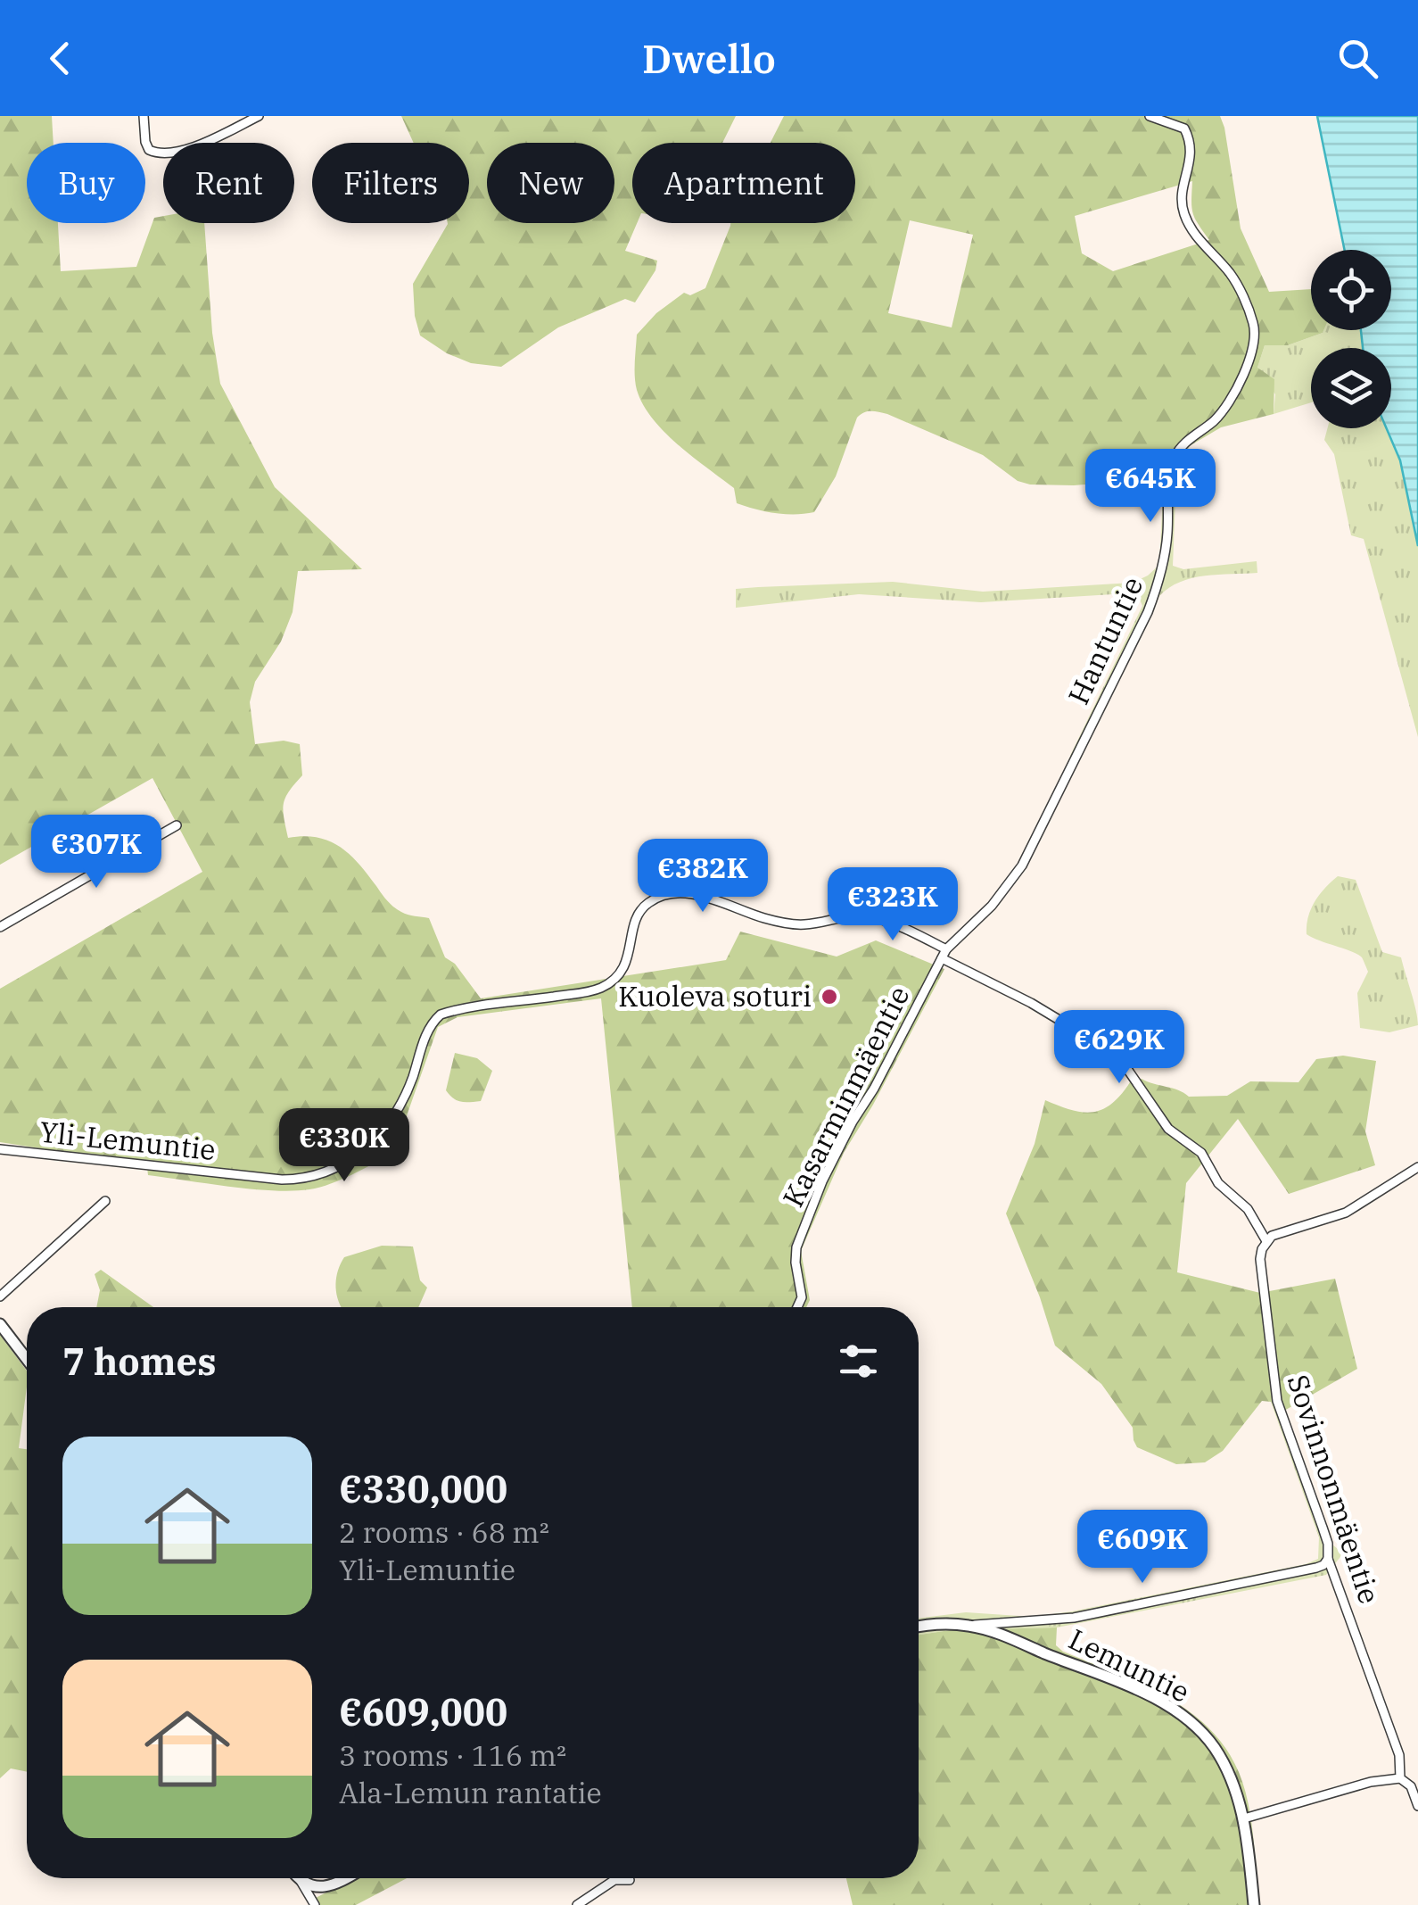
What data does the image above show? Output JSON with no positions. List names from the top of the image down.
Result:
{
  "streets": {
    "street": [
      "Hantuntie",
      "Kasarminmäentie",
      "Yli-Lemuntie",
      "Sovinnonmäentie",
      "Lemuntie"
    ]
  },
  "crossings": [
    ["Hantuntie", "Kasarminmäentie"],
    ["Hantuntie", "Yli-Lemuntie"],
    ["Kasarminmäentie", "Yli-Lemuntie"]
  ],
  "places": ["Kuoleva soturi"],
  "page": {
    "header": "Dwello",
    "chip": [
      "Buy",
      "Rent",
      "Filters",
      "New",
      "Apartment"
    ],
    "price": [
      "€645K",
      "€307K",
      "€382K",
      "€323K",
      "€629K",
      "€330K",
      "€609K"
    ],
    "heading": "7 homes",
    "list": [
      {
        "name": "€330,000",
        "note": "2 rooms · 68 m² · Yli-Lemuntie"
      },
      {
        "name": "€609,000",
        "note": "3 rooms · 116 m² · Ala-Lemun rantatie"
      }
    ]
  }
}
